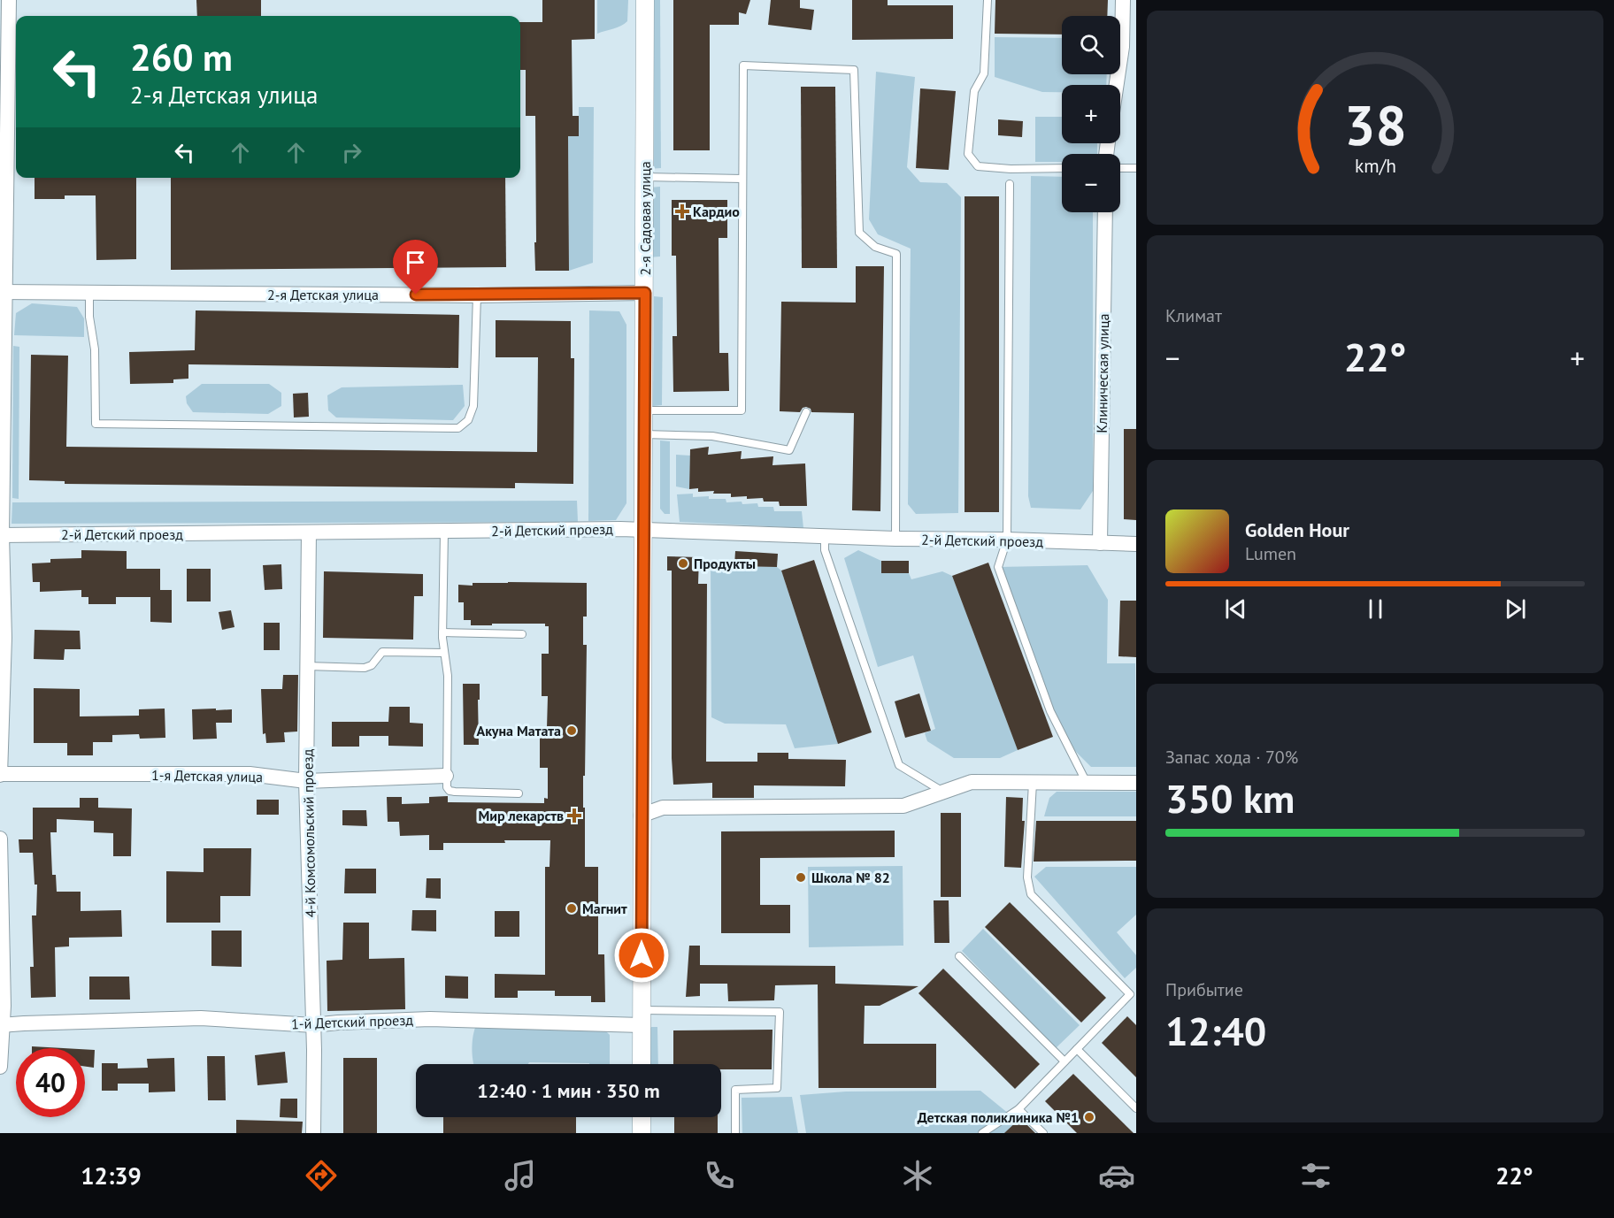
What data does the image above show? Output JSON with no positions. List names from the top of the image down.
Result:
{
  "streets": {
    "street": [
      "2-я Садовая улица",
      "2-я Детская улица",
      "Клиническая улица",
      "2-й Детский проезд",
      "1-я Детская улица",
      "4-й Комсомольский проезд",
      "1-й Детский проезд"
    ]
  },
  "crossings": [
    ["2-я Садовая улица", "2-я Детская улица"],
    ["2-я Садовая улица", "2-й Детский проезд"],
    ["2-я Садовая улица", "1-й Детский проезд"],
    ["Клиническая улица", "2-й Детский проезд"],
    ["2-й Детский проезд", "4-й Комсомольский проезд"],
    ["1-я Детская улица", "4-й Комсомольский проезд"],
    ["4-й Комсомольский проезд", "1-й Детский проезд"]
  ],
  "places": {
    "health": ["Кардио", "Мир лекарств"],
    "other": [
      "Продукты",
      "Акуна Матата",
      "Школа № 82",
      "Магнит",
      "Детская поликлиника №1"
    ]
  },
  "page": {
    "map_buttons": ["+", "−"],
    "turn": ["260 m", "2-я Детская улица"],
    "tile": [
      "Климат",
      ["Запас хода · 70%", "350 km"],
      ["Прибытие", "12:40"]
    ],
    "heat": ["−", "22°", "+"],
    "song": ["Golden Hour", "Lumen"],
    "limit": "40",
    "trip": "12:40 · 1 мин · 350 m",
    "tabs": ["12:39", "22°"],
    "gauge": ["38", "km/h"]
  }
}
